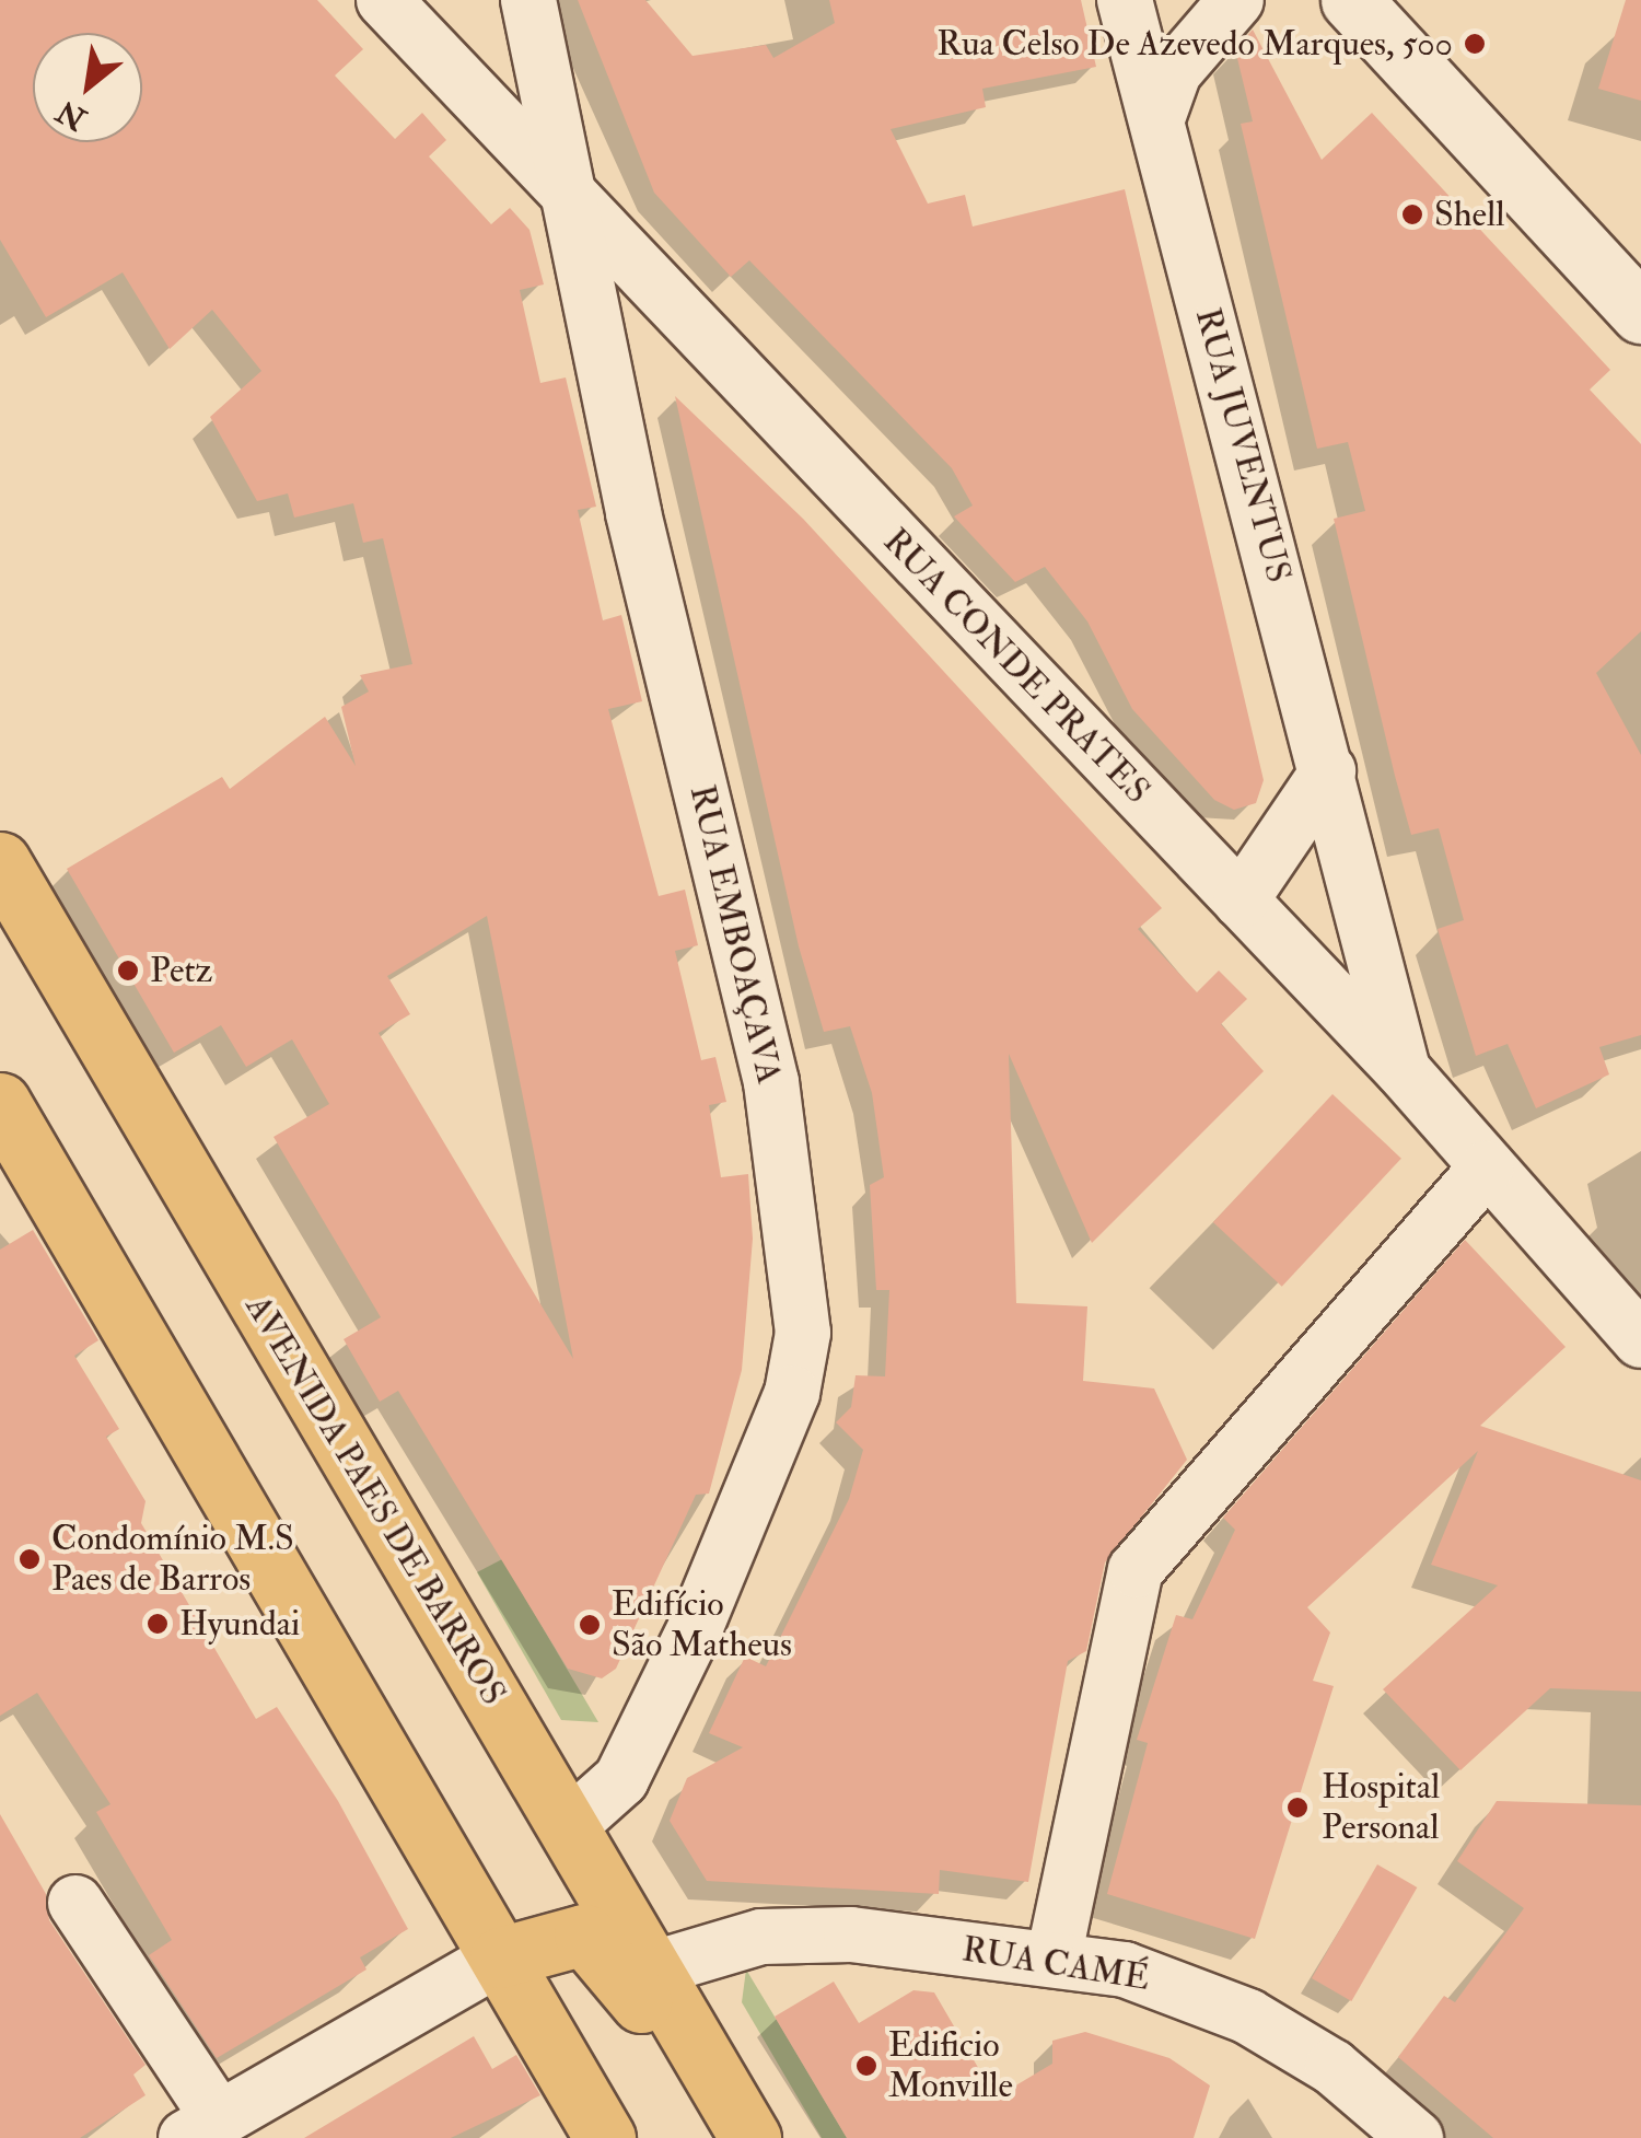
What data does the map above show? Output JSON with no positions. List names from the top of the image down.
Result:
{
  "streets": {
    "main road": ["AVENIDA PAES DE BARROS"],
    "street": [
      "RUA JUVENTUS",
      "RUA CONDE PRATES",
      "RUA EMBOAÇAVA",
      "RUA CAMÉ"
    ]
  },
  "crossings": [
    ["RUA JUVENTUS", "RUA CONDE PRATES"],
    ["RUA CONDE PRATES", "RUA EMBOAÇAVA"],
    ["RUA EMBOAÇAVA", "AVENIDA PAES DE BARROS"],
    ["AVENIDA PAES DE BARROS", "RUA CAMÉ"]
  ],
  "places": [
    "Rua Celso De Azevedo Marques, 500",
    "Shell",
    "Petz",
    "Condomínio M.S Paes de Barros",
    "Hyundai",
    "Edifício São Matheus",
    "Hospital Personal",
    "Edificio Monville"
  ],
  "north": "bottom left"
}
